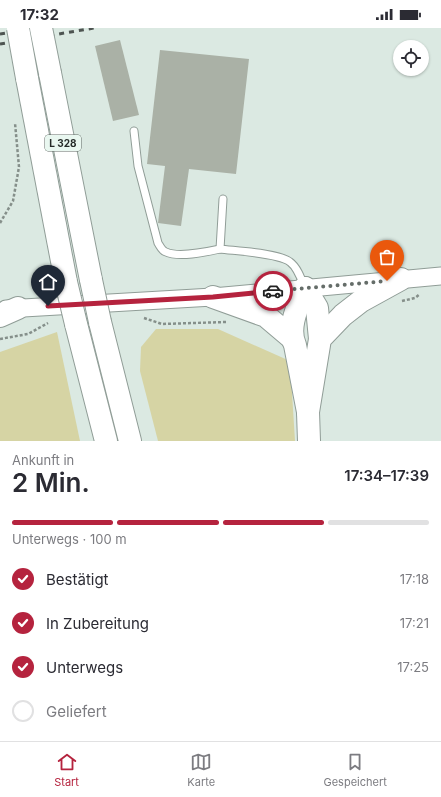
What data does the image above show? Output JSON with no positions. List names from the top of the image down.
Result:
{
  "streets": {
    "highway": ["L 328"]
  },
  "page": {
    "status": "17:32",
    "heading": ["2 Min.", "Ankunft in", "17:34–17:39"],
    "bar": "Unterwegs · 100 m",
    "list": [
      ["Bestätigt", "17:18"],
      ["In Zubereitung", "17:21"],
      ["Unterwegs", "17:25"],
      "Geliefert"
    ],
    "tabs": ["Start", "Karte", "Gespeichert"]
  }
}
